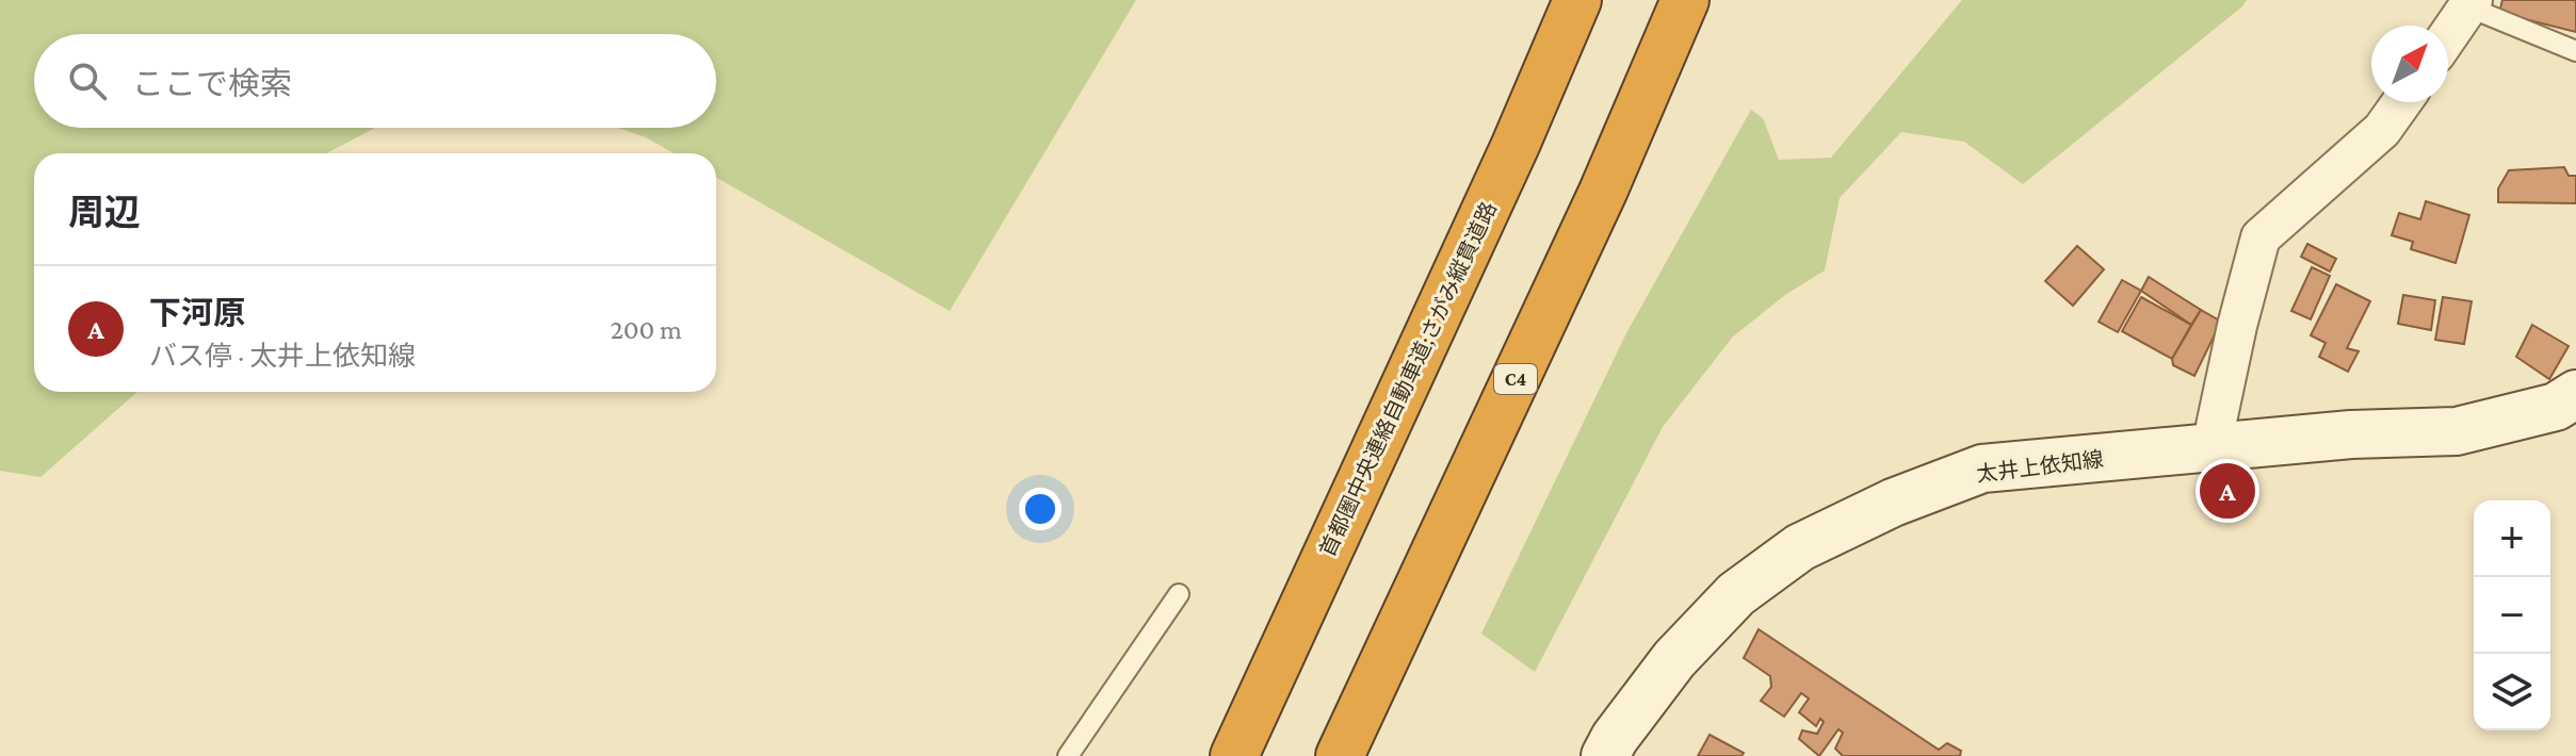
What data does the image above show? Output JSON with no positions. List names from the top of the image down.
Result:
{
  "streets": {
    "highway": ["首都圏中央連絡自動車道;さがみ縦貫道路", "C4"],
    "main road": ["太井上依知線"]
  },
  "north": "top right",
  "page": {
    "search": "ここで検索",
    "heading": "周辺",
    "list": [
      {
        "mark": "A",
        "name": "下河原",
        "note": "バス停 · 太井上依知線",
        "value": "200 m"
      }
    ],
    "pins": "A",
    "map_buttons": ["+", "−"]
  }
}
